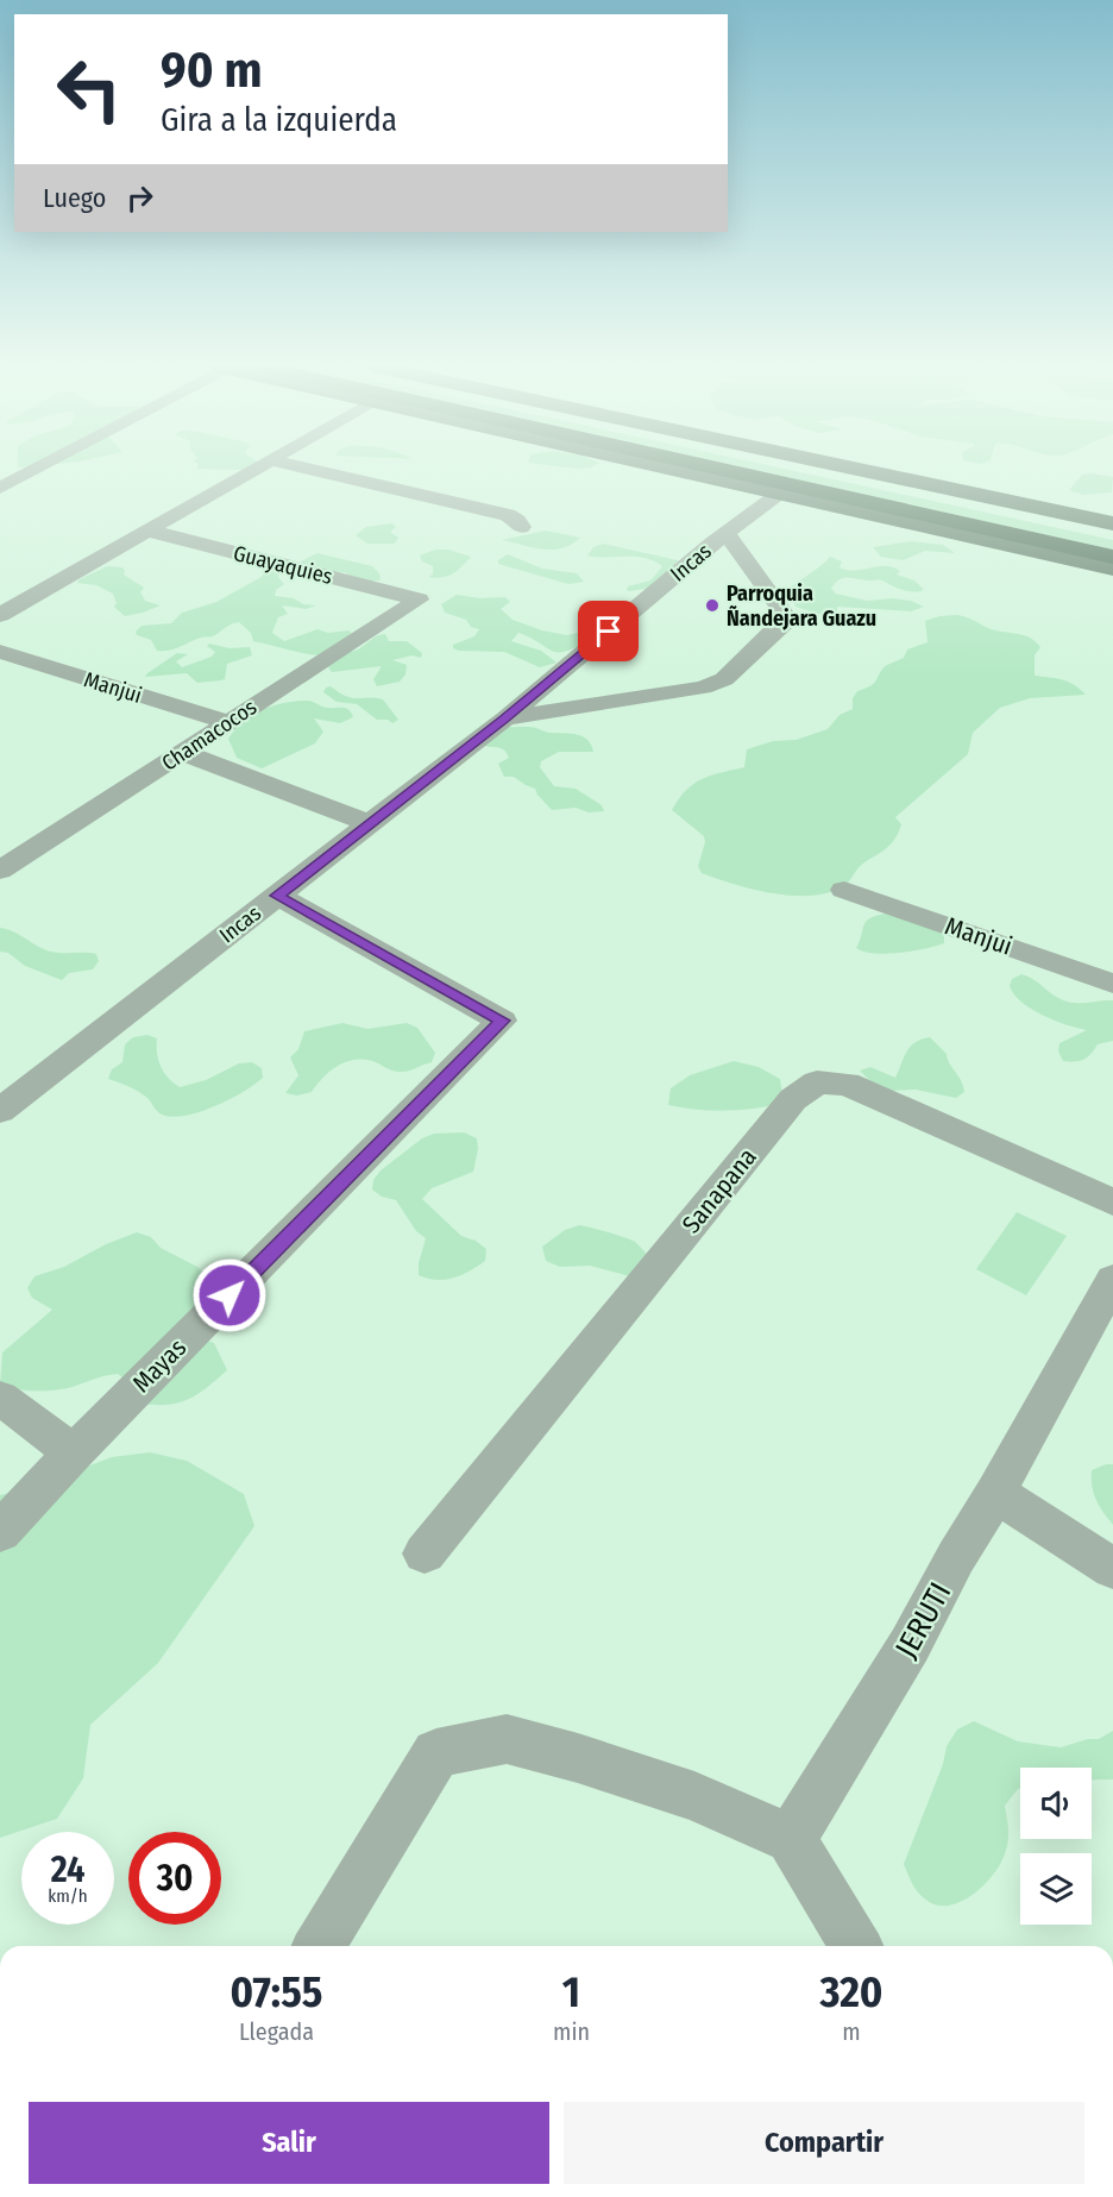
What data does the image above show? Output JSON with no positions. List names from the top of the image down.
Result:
{
  "streets": {
    "street": [
      "Incas",
      "Guayaquies",
      "Manjui",
      "Chamacocos",
      "Sanapana",
      "Mayas",
      "JERUTI"
    ]
  },
  "crossings": [
    ["Incas", "Mayas"],
    ["Guayaquies", "Chamacocos"],
    ["Manjui", "Chamacocos"]
  ],
  "places": ["Parroquia Ñandejara Guazu"],
  "page": {
    "turn": ["90 m", "Gira a la izquierda"],
    "then": "Luego",
    "speed": "24 km/h",
    "limit": "30",
    "eta": [
      "07:55",
      "Llegada",
      "1",
      "min",
      "320",
      "m"
    ],
    "buttons": ["Salir", "Compartir"]
  }
}
